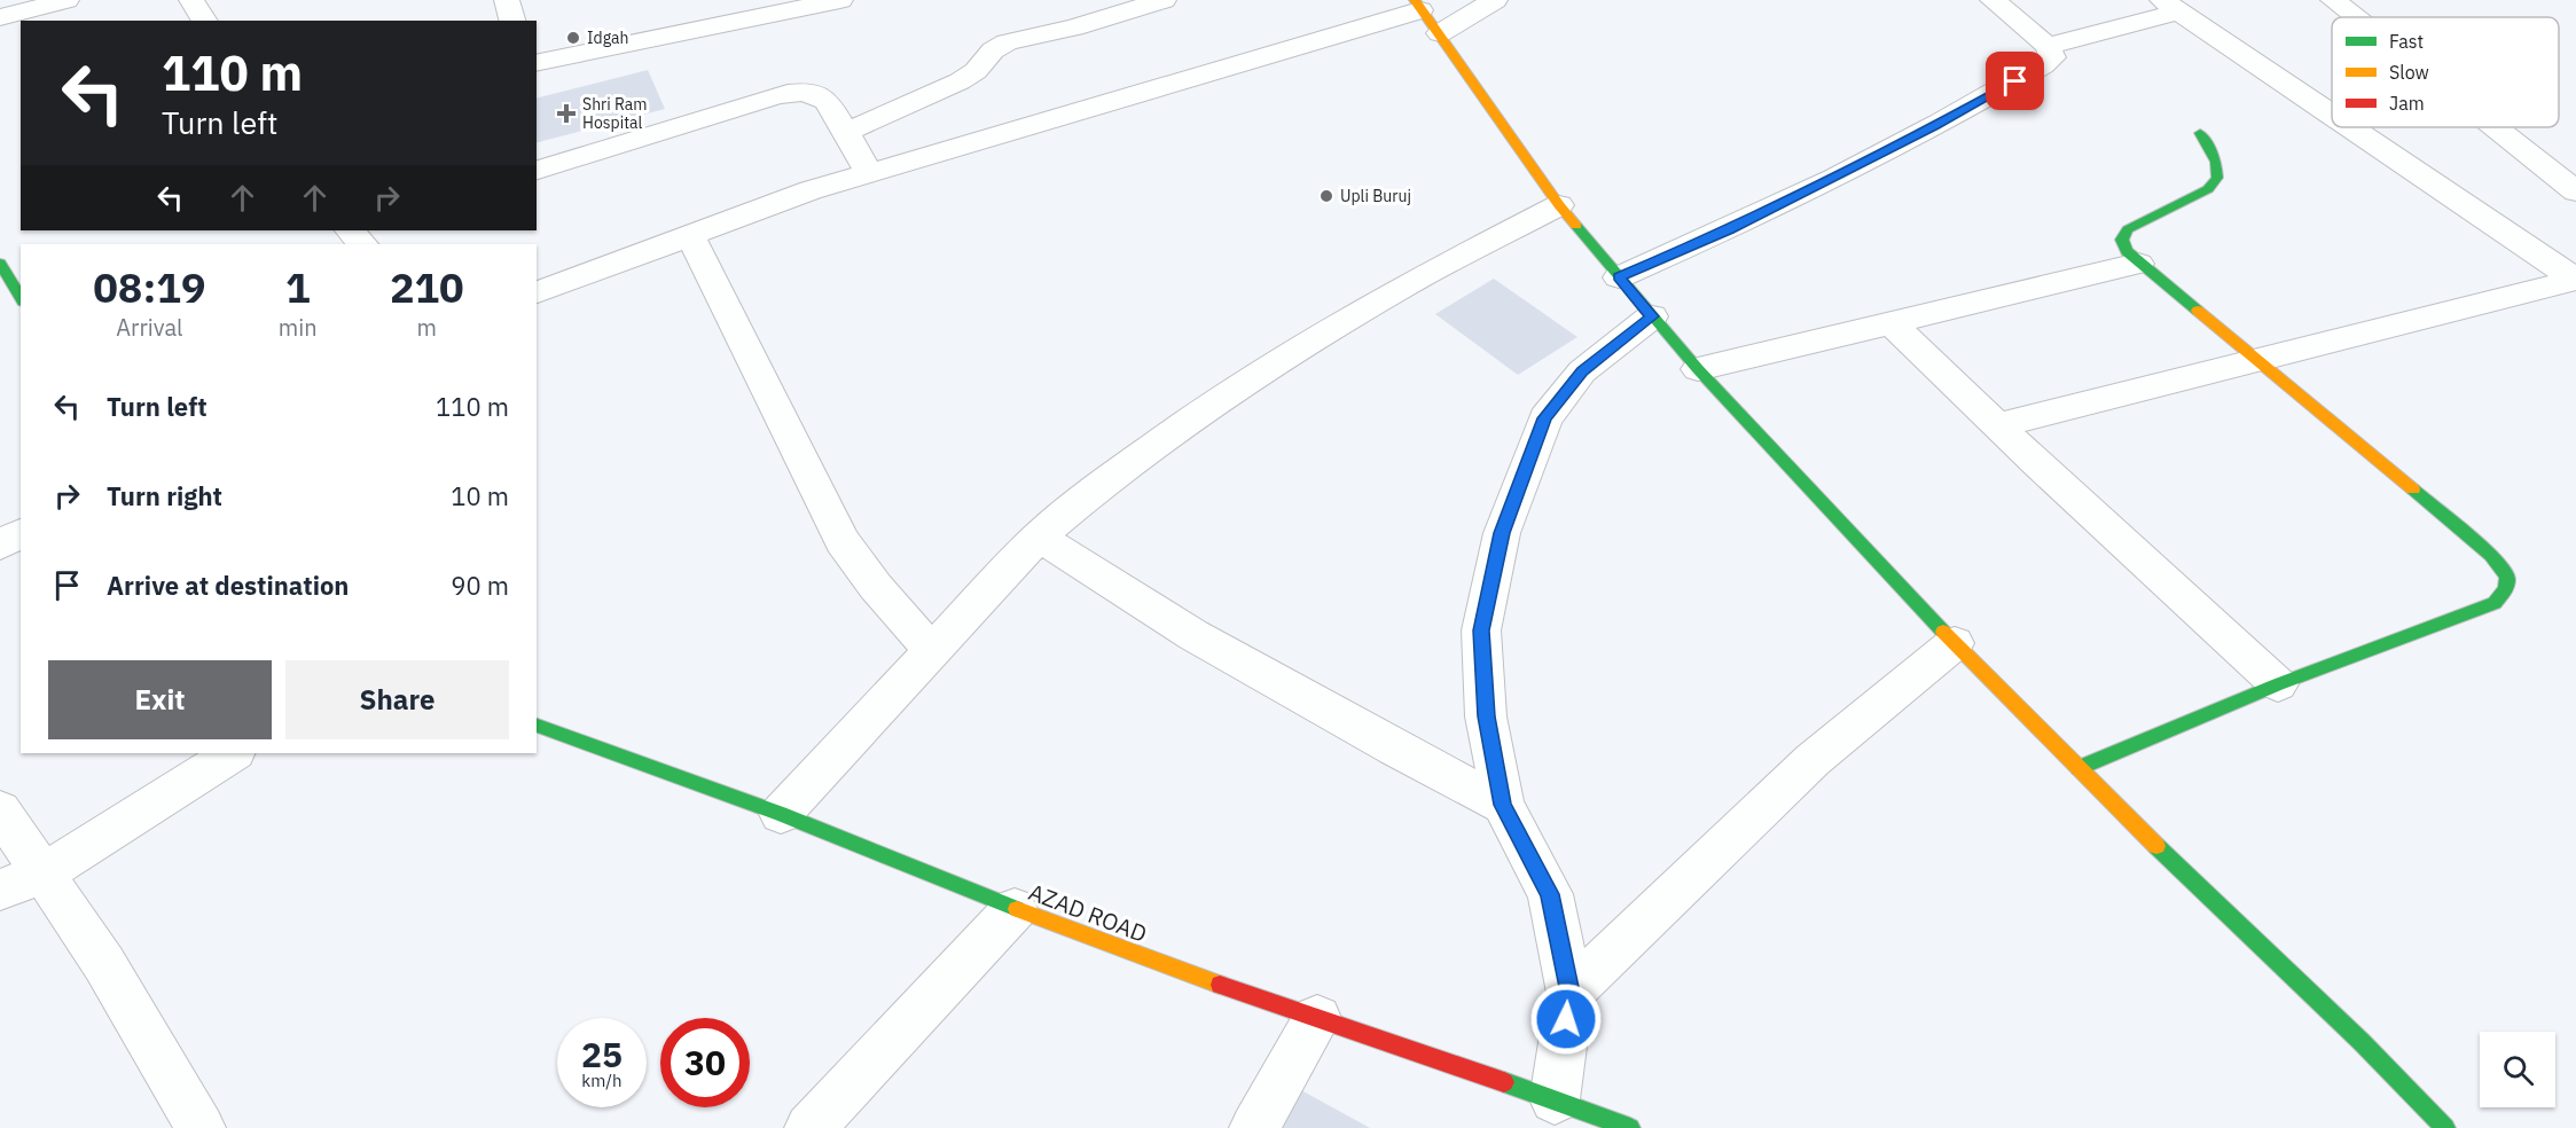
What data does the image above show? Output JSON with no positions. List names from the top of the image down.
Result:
{
  "streets": {
    "street": ["AZAD ROAD"]
  },
  "places": {
    "other": ["Idgah", "Upli Buruj"],
    "health": ["Shri Ram Hospital"]
  },
  "legend": ["Fast", "Slow", "Jam"],
  "page": {
    "turn": ["110 m", "Turn left"],
    "eta": [
      "08:19",
      "Arrival",
      "1",
      "min",
      "210",
      "m"
    ],
    "list": [
      {
        "name": "Turn left",
        "value": "110 m"
      },
      {
        "name": "Turn right",
        "value": "10 m"
      },
      {
        "name": "Arrive at destination",
        "value": "90 m"
      }
    ],
    "buttons": ["Exit", "Share"],
    "speed": "25 km/h",
    "limit": "30"
  }
}
